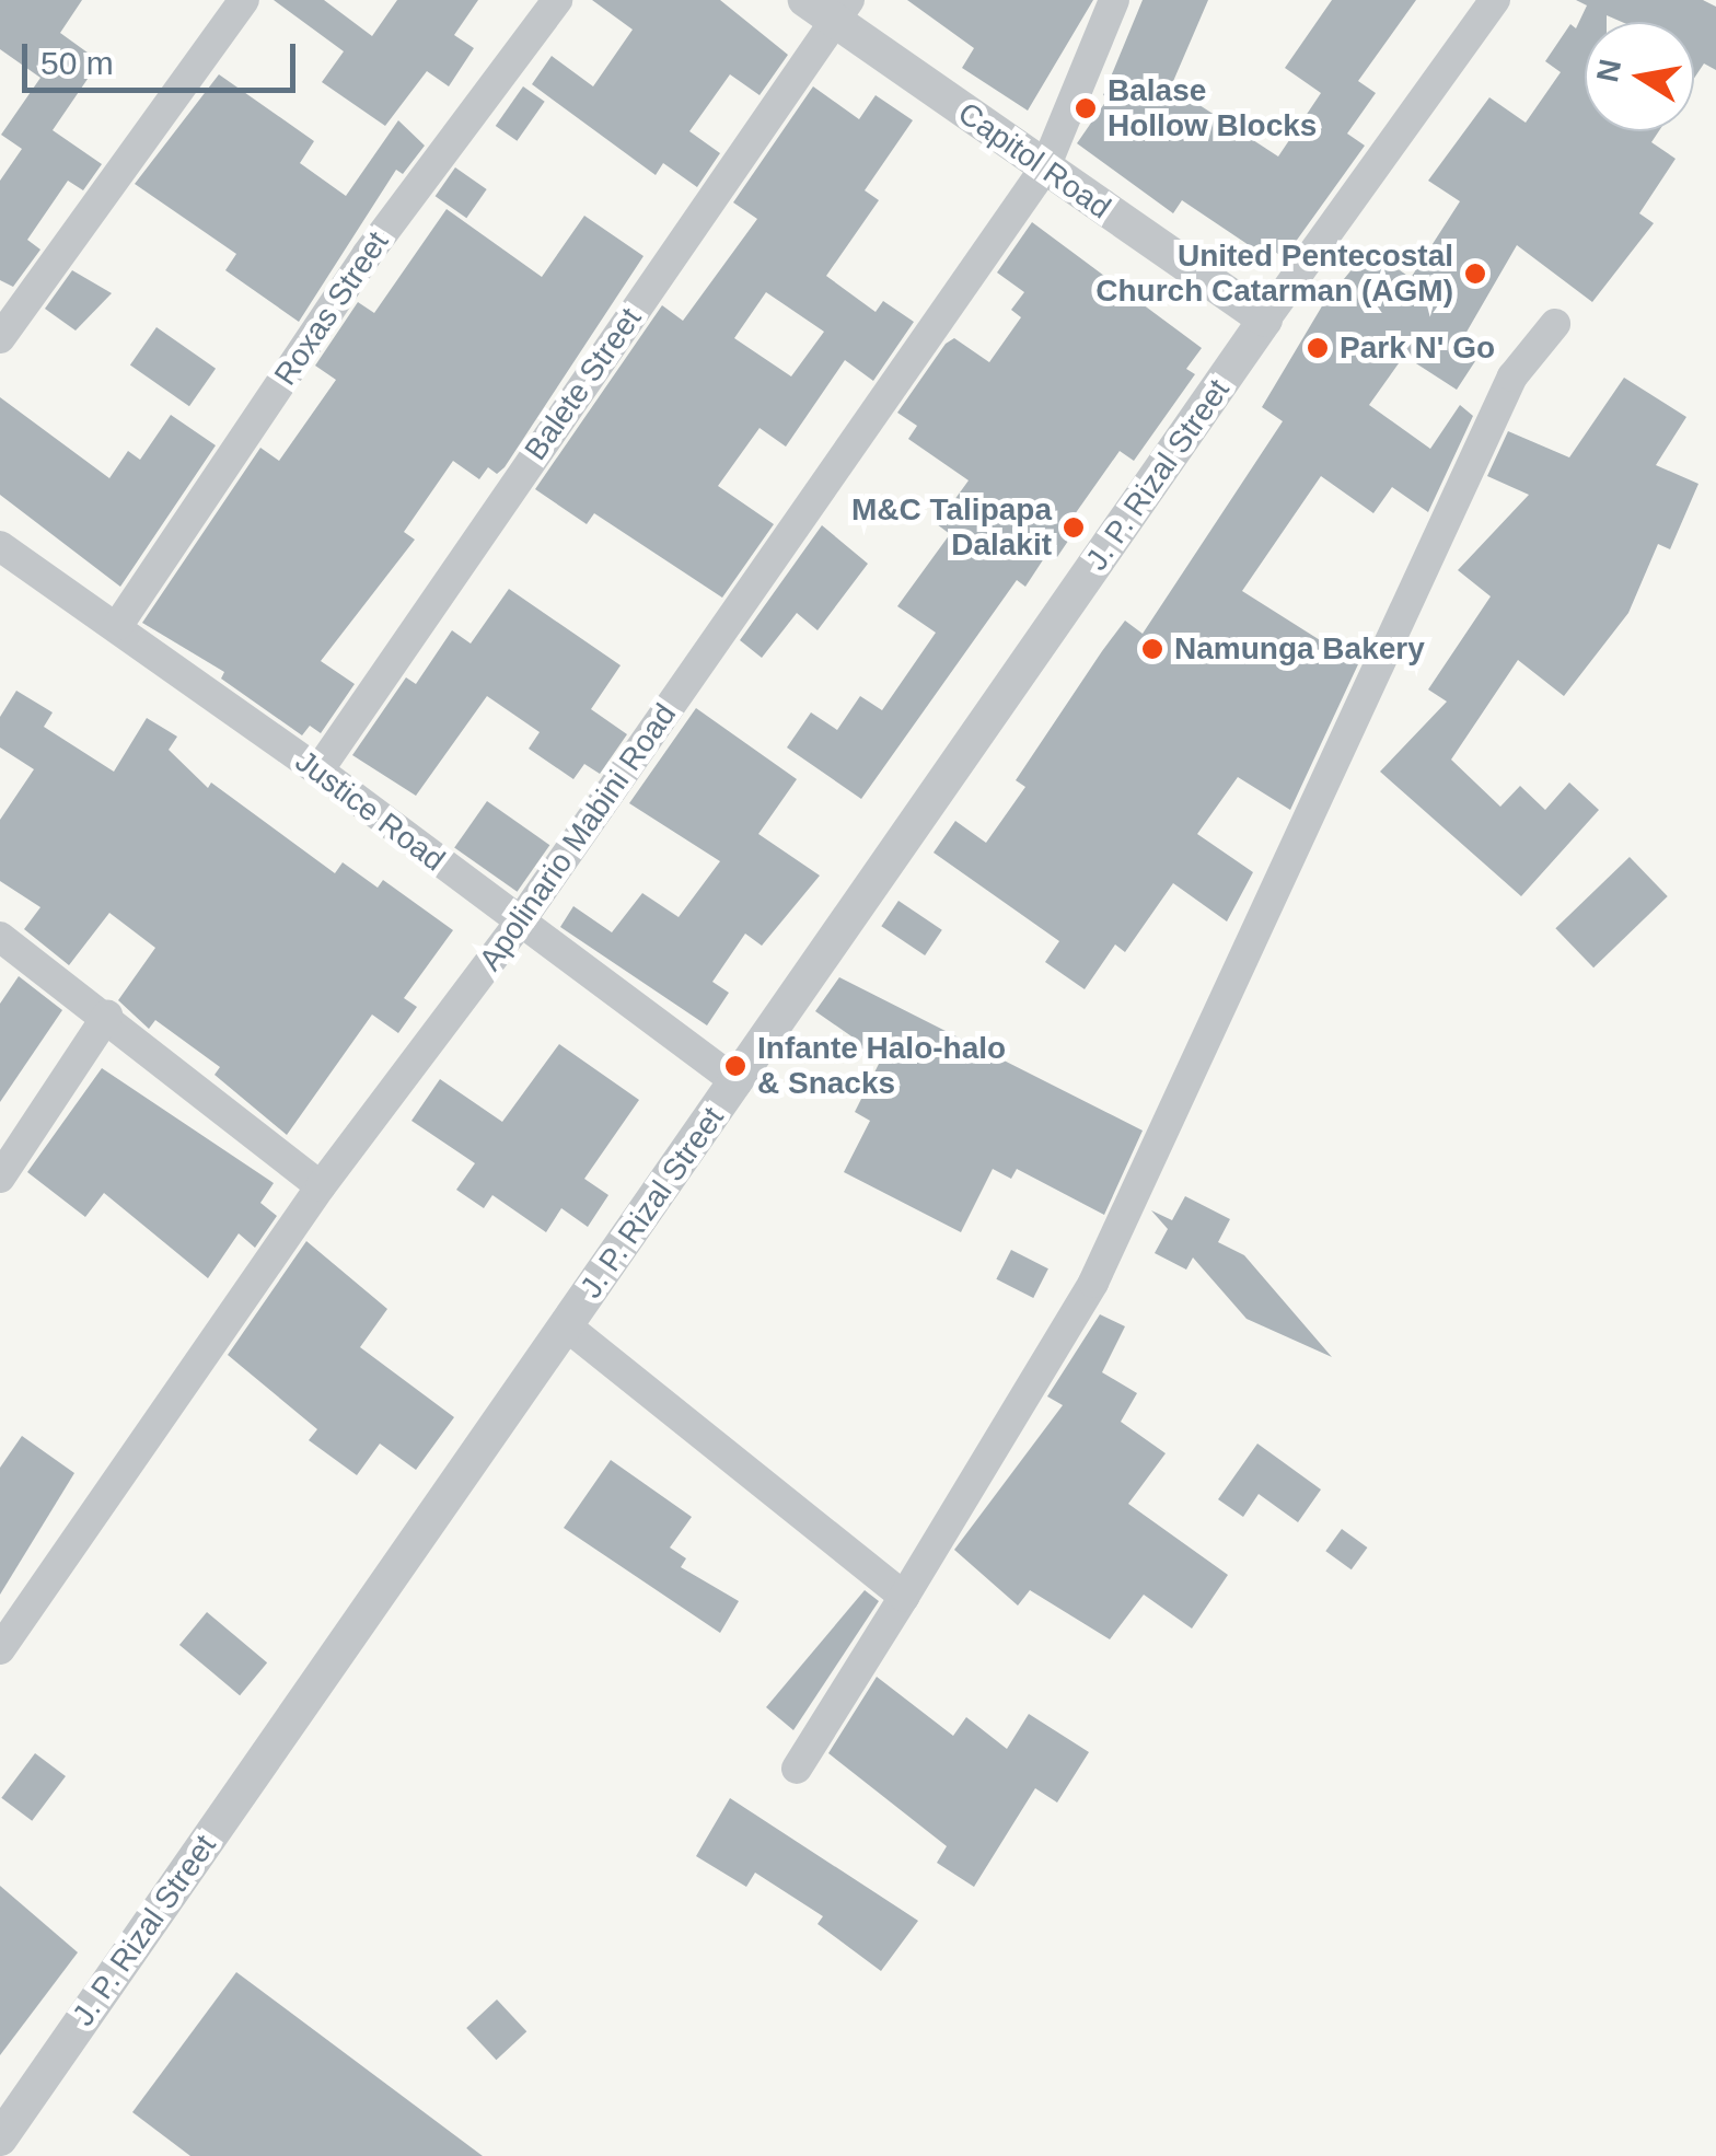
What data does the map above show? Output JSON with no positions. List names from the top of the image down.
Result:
{
  "streets": {
    "street": [
      "Capitol Road",
      "Roxas Street",
      "Balete Street",
      "J. P. Rizal Street",
      "Justice Road",
      "Apolinario Mabini Road"
    ]
  },
  "crossings": [
    ["Capitol Road", "Balete Street"],
    ["Capitol Road", "J. P. Rizal Street"],
    ["Capitol Road", "Apolinario Mabini Road"],
    ["Roxas Street", "Justice Road"],
    ["Balete Street", "Justice Road"],
    ["J. P. Rizal Street", "Justice Road"],
    ["Justice Road", "Apolinario Mabini Road"]
  ],
  "places": [
    "Balase Hollow Blocks",
    "United Pentecostal Church Catarman (AGM)",
    "Park N' Go",
    "M&C Talipapa Dalakit",
    "Namunga Bakery",
    "Infante Halo-halo & Snacks"
  ],
  "scale_bar": "50 m",
  "north": "left"
}
